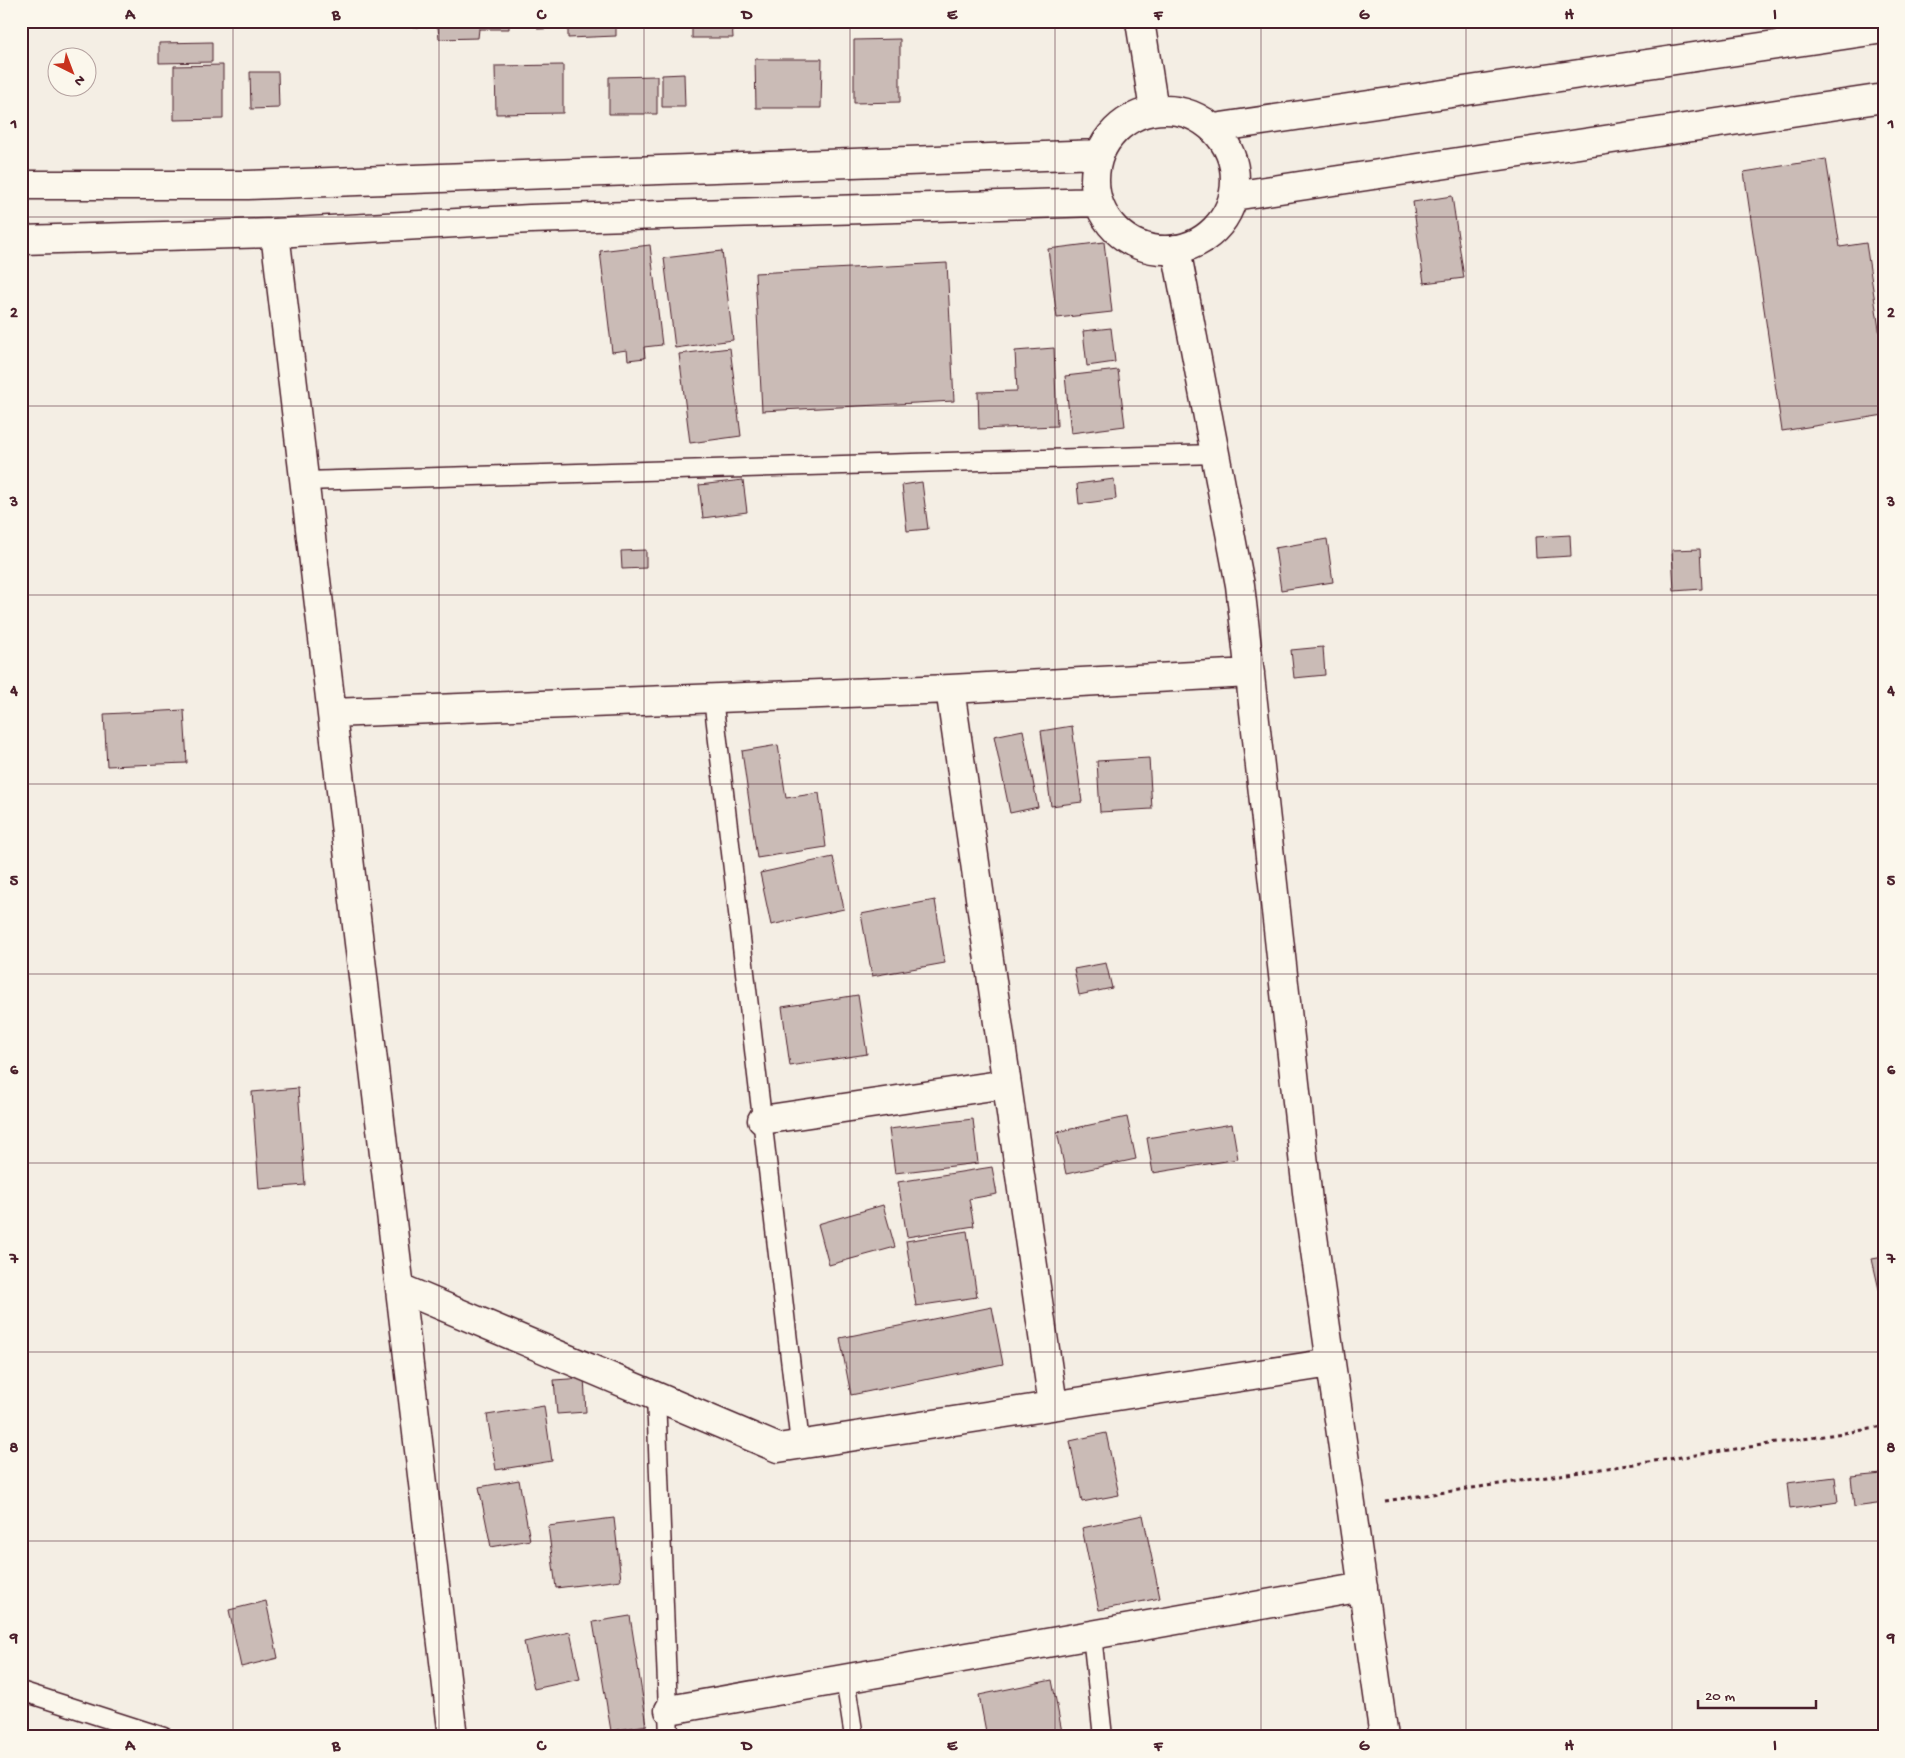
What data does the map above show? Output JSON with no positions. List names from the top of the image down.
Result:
{
  "scale_bar": "20 m",
  "north": "bottom right",
  "grid": {
    "columns": [
      "A",
      "B",
      "C",
      "D",
      "E",
      "F",
      "G",
      "H",
      "I"
    ],
    "rows": [
      "1",
      "2",
      "3",
      "4",
      "5",
      "6",
      "7",
      "8",
      "9"
    ]
  }
}
